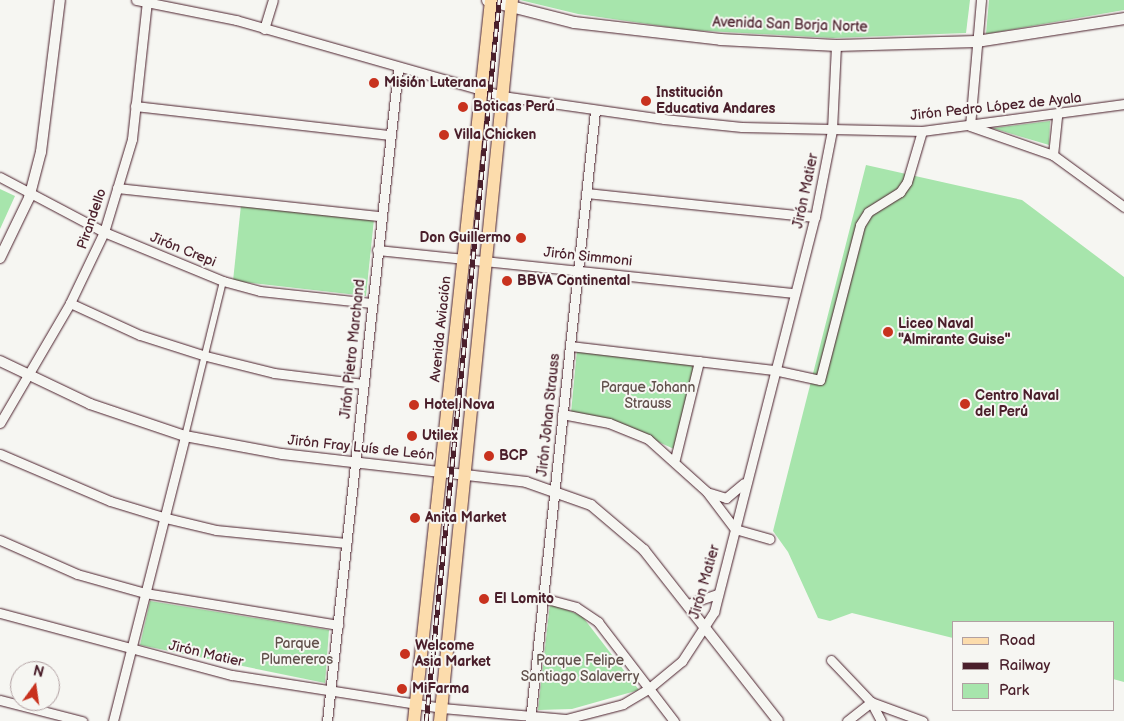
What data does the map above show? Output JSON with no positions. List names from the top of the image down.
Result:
{
  "streets": {
    "main road": ["Avenida San Borja Norte", "Avenida Aviación"],
    "street": [
      "Jirón Pedro López de Ayala",
      "Jirón Matier",
      "Pirandello",
      "Jirón Crepi",
      "Jirón Simmoni",
      "Jirón Pietro Marchand",
      "Jirón Johan Strauss",
      "Jirón Fray Luís de León"
    ]
  },
  "crossings": [
    ["Avenida San Borja Norte", "Jirón Matier"],
    ["Avenida San Borja Norte", "Avenida Aviación"],
    ["Jirón Pedro López de Ayala", "Jirón Matier"],
    ["Jirón Pedro López de Ayala", "Pirandello"],
    ["Jirón Pedro López de Ayala", "Avenida Aviación"],
    ["Jirón Pedro López de Ayala", "Jirón Pietro Marchand"],
    ["Jirón Pedro López de Ayala", "Jirón Johan Strauss"],
    ["Jirón Matier", "Jirón Simmoni"],
    ["Jirón Matier", "Avenida Aviación"],
    ["Jirón Matier", "Jirón Pietro Marchand"],
    ["Jirón Matier", "Jirón Johan Strauss"],
    ["Jirón Matier", "Jirón Fray Luís de León"],
    ["Pirandello", "Jirón Crepi"],
    ["Pirandello", "Jirón Fray Luís de León"],
    ["Jirón Crepi", "Jirón Pietro Marchand"],
    ["Jirón Simmoni", "Avenida Aviación"],
    ["Jirón Simmoni", "Jirón Pietro Marchand"],
    ["Jirón Simmoni", "Jirón Johan Strauss"],
    ["Avenida Aviación", "Jirón Fray Luís de León"],
    ["Jirón Pietro Marchand", "Jirón Fray Luís de León"],
    ["Jirón Johan Strauss", "Jirón Fray Luís de León"]
  ],
  "parks": ["Parque Johann Strauss", "Parque Plumereros", "Parque Felipe Santiago Salaverry"],
  "places": [
    "Misión Luterana",
    "Institución Educativa Andares",
    "Boticas Perú",
    "Villa Chicken",
    "Don Guillermo",
    "BBVA Continental",
    "Liceo Naval \"Almirante Guise\"",
    "Centro Naval del Perú",
    "Hotel Nova",
    "Utilex",
    "BCP",
    "Anita Market",
    "El Lomito",
    "Welcome Asia Market",
    "MiFarma"
  ],
  "legend": ["Road", "Railway", "Park"],
  "north": "top"
}
